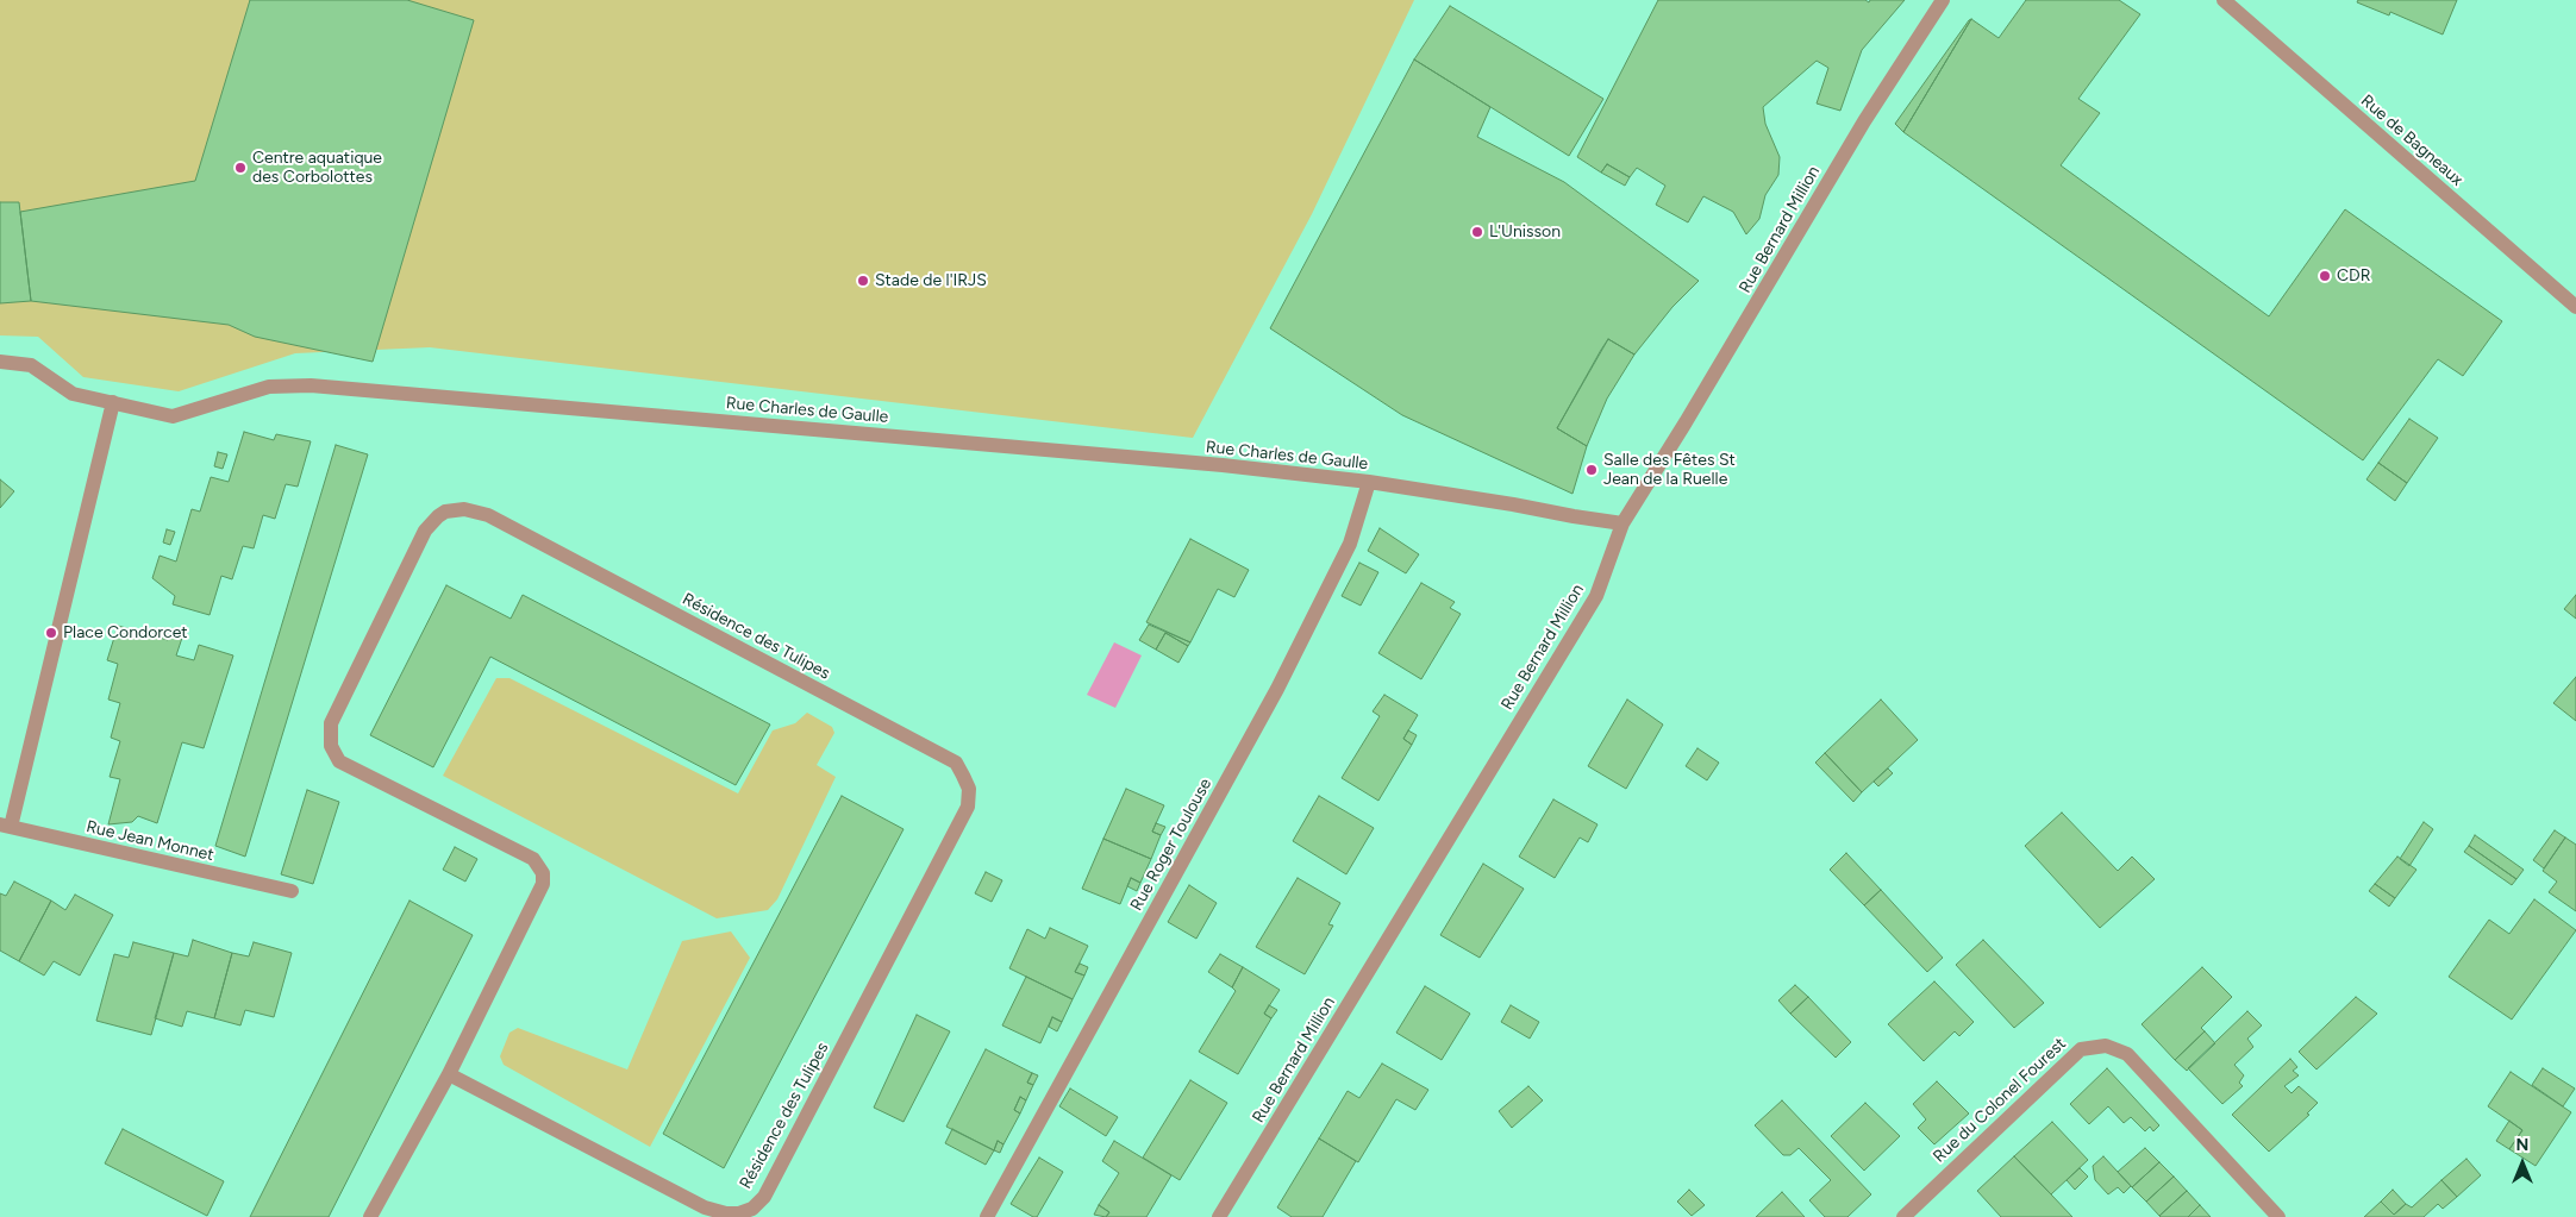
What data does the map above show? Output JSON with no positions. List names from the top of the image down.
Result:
{
  "streets": {
    "street": [
      "Rue de Bagneaux",
      "Rue Bernard Million",
      "Rue Charles de Gaulle",
      "Résidence des Tulipes",
      "Rue Jean Monnet",
      "Rue Roger Toulouse",
      "Rue du Colonel Fourest"
    ]
  },
  "crossings": [
    ["Rue Bernard Million", "Rue Charles de Gaulle"],
    ["Rue Charles de Gaulle", "Rue Roger Toulouse"]
  ],
  "places": [
    "Centre aquatique des Corbolottes",
    "L'Unisson",
    "CDR",
    "Stade de l'IRJS",
    "Salle des Fêtes St Jean de la Ruelle",
    "Place Condorcet"
  ],
  "north": "top"
}
